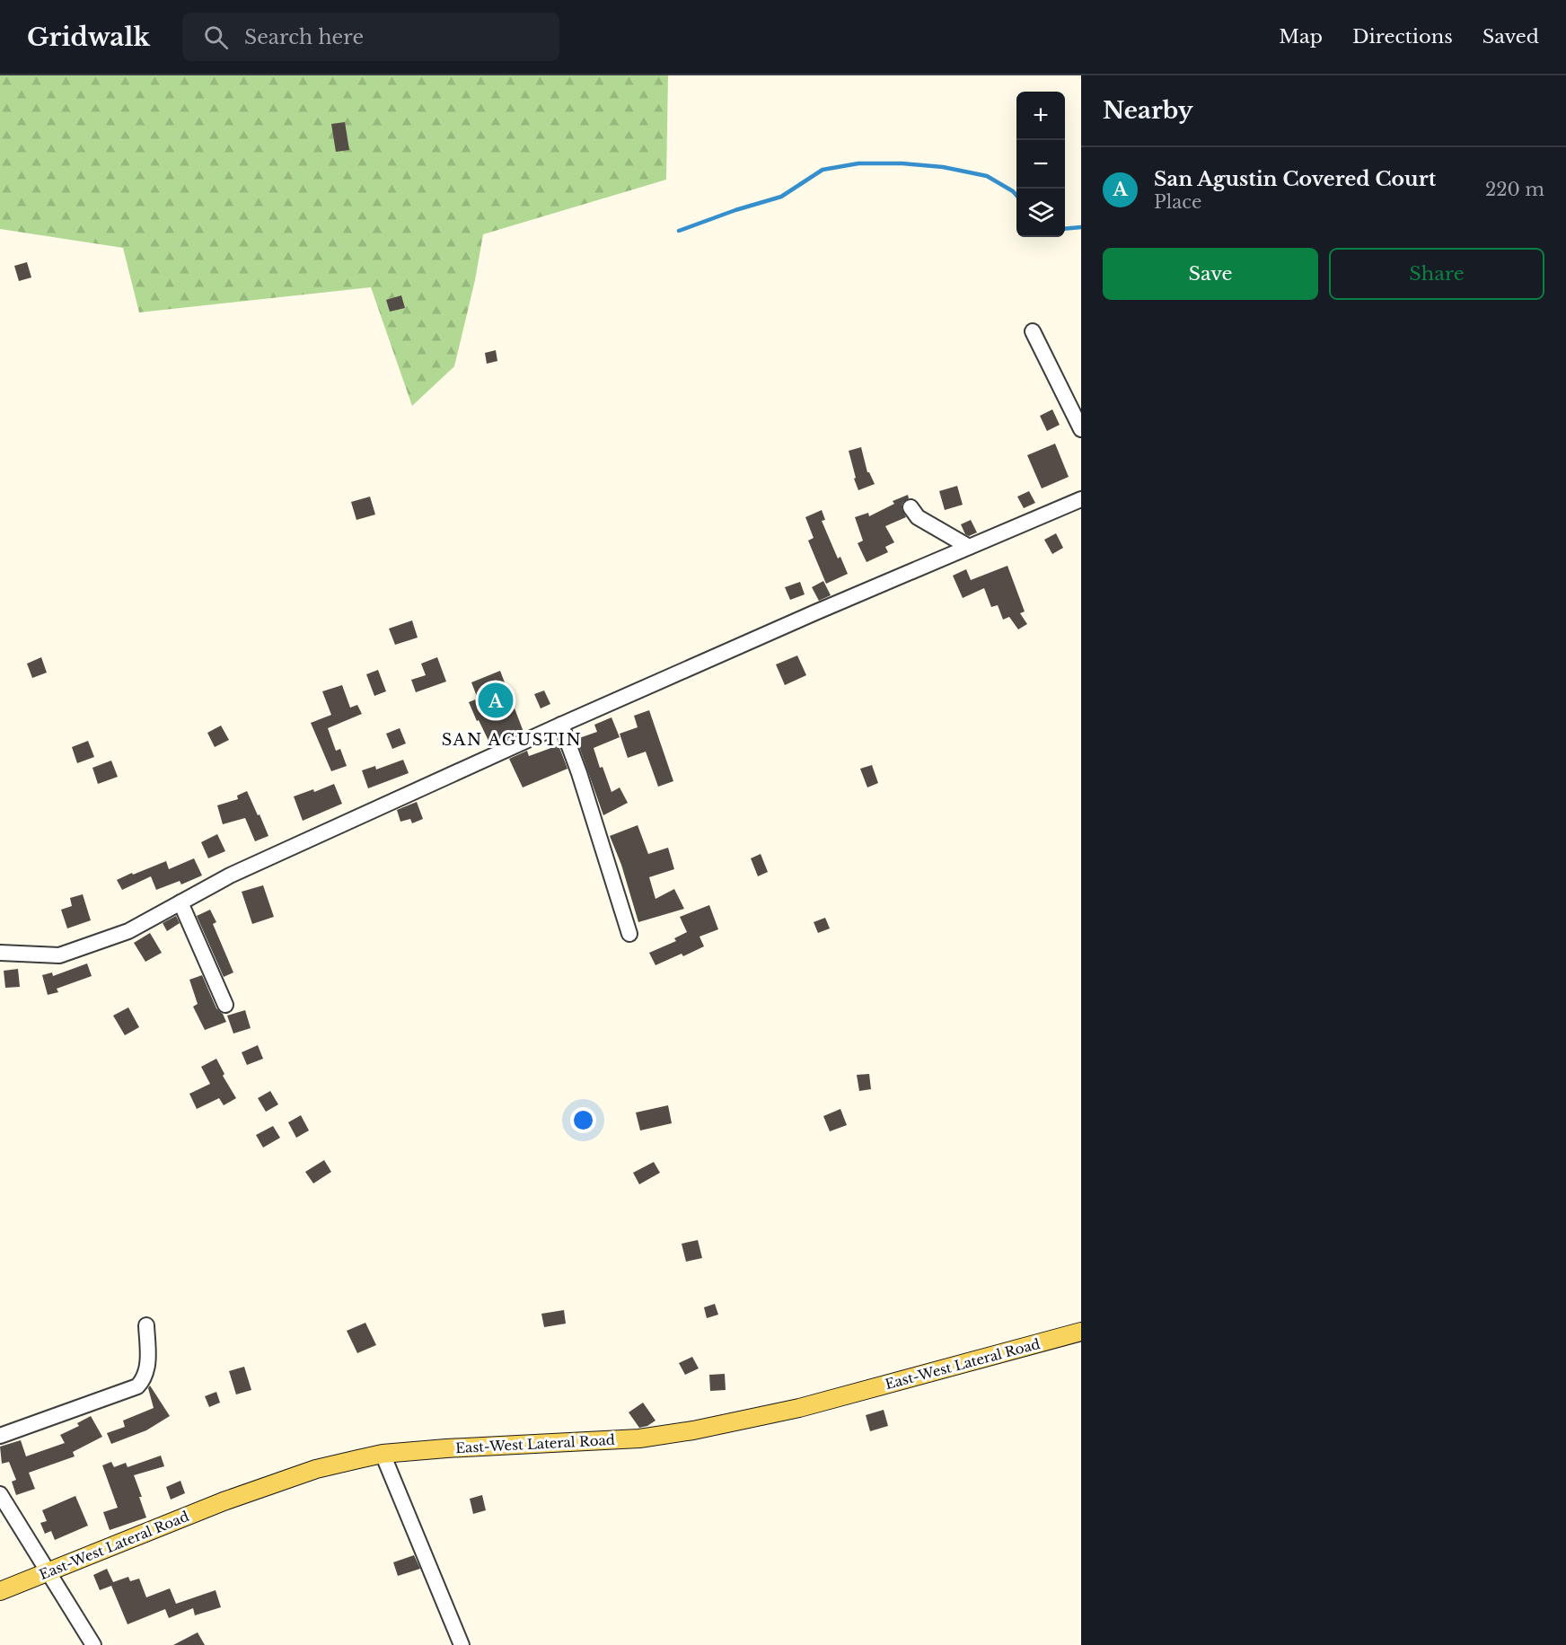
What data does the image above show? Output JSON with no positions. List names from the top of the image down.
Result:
{
  "streets": {
    "main road": ["East-West Lateral Road"]
  },
  "districts": ["SAN AGUSTIN"],
  "page": {
    "header": "Gridwalk",
    "search": "Search here",
    "nav": ["Map", "Directions", "Saved"],
    "heading": "Nearby",
    "map_buttons": ["+", "−"],
    "list": [
      {
        "mark": "A",
        "name": "San Agustin Covered Court",
        "note": "Place",
        "value": "220 m"
      }
    ],
    "buttons": ["Save", "Share"],
    "pins": "A"
  }
}
